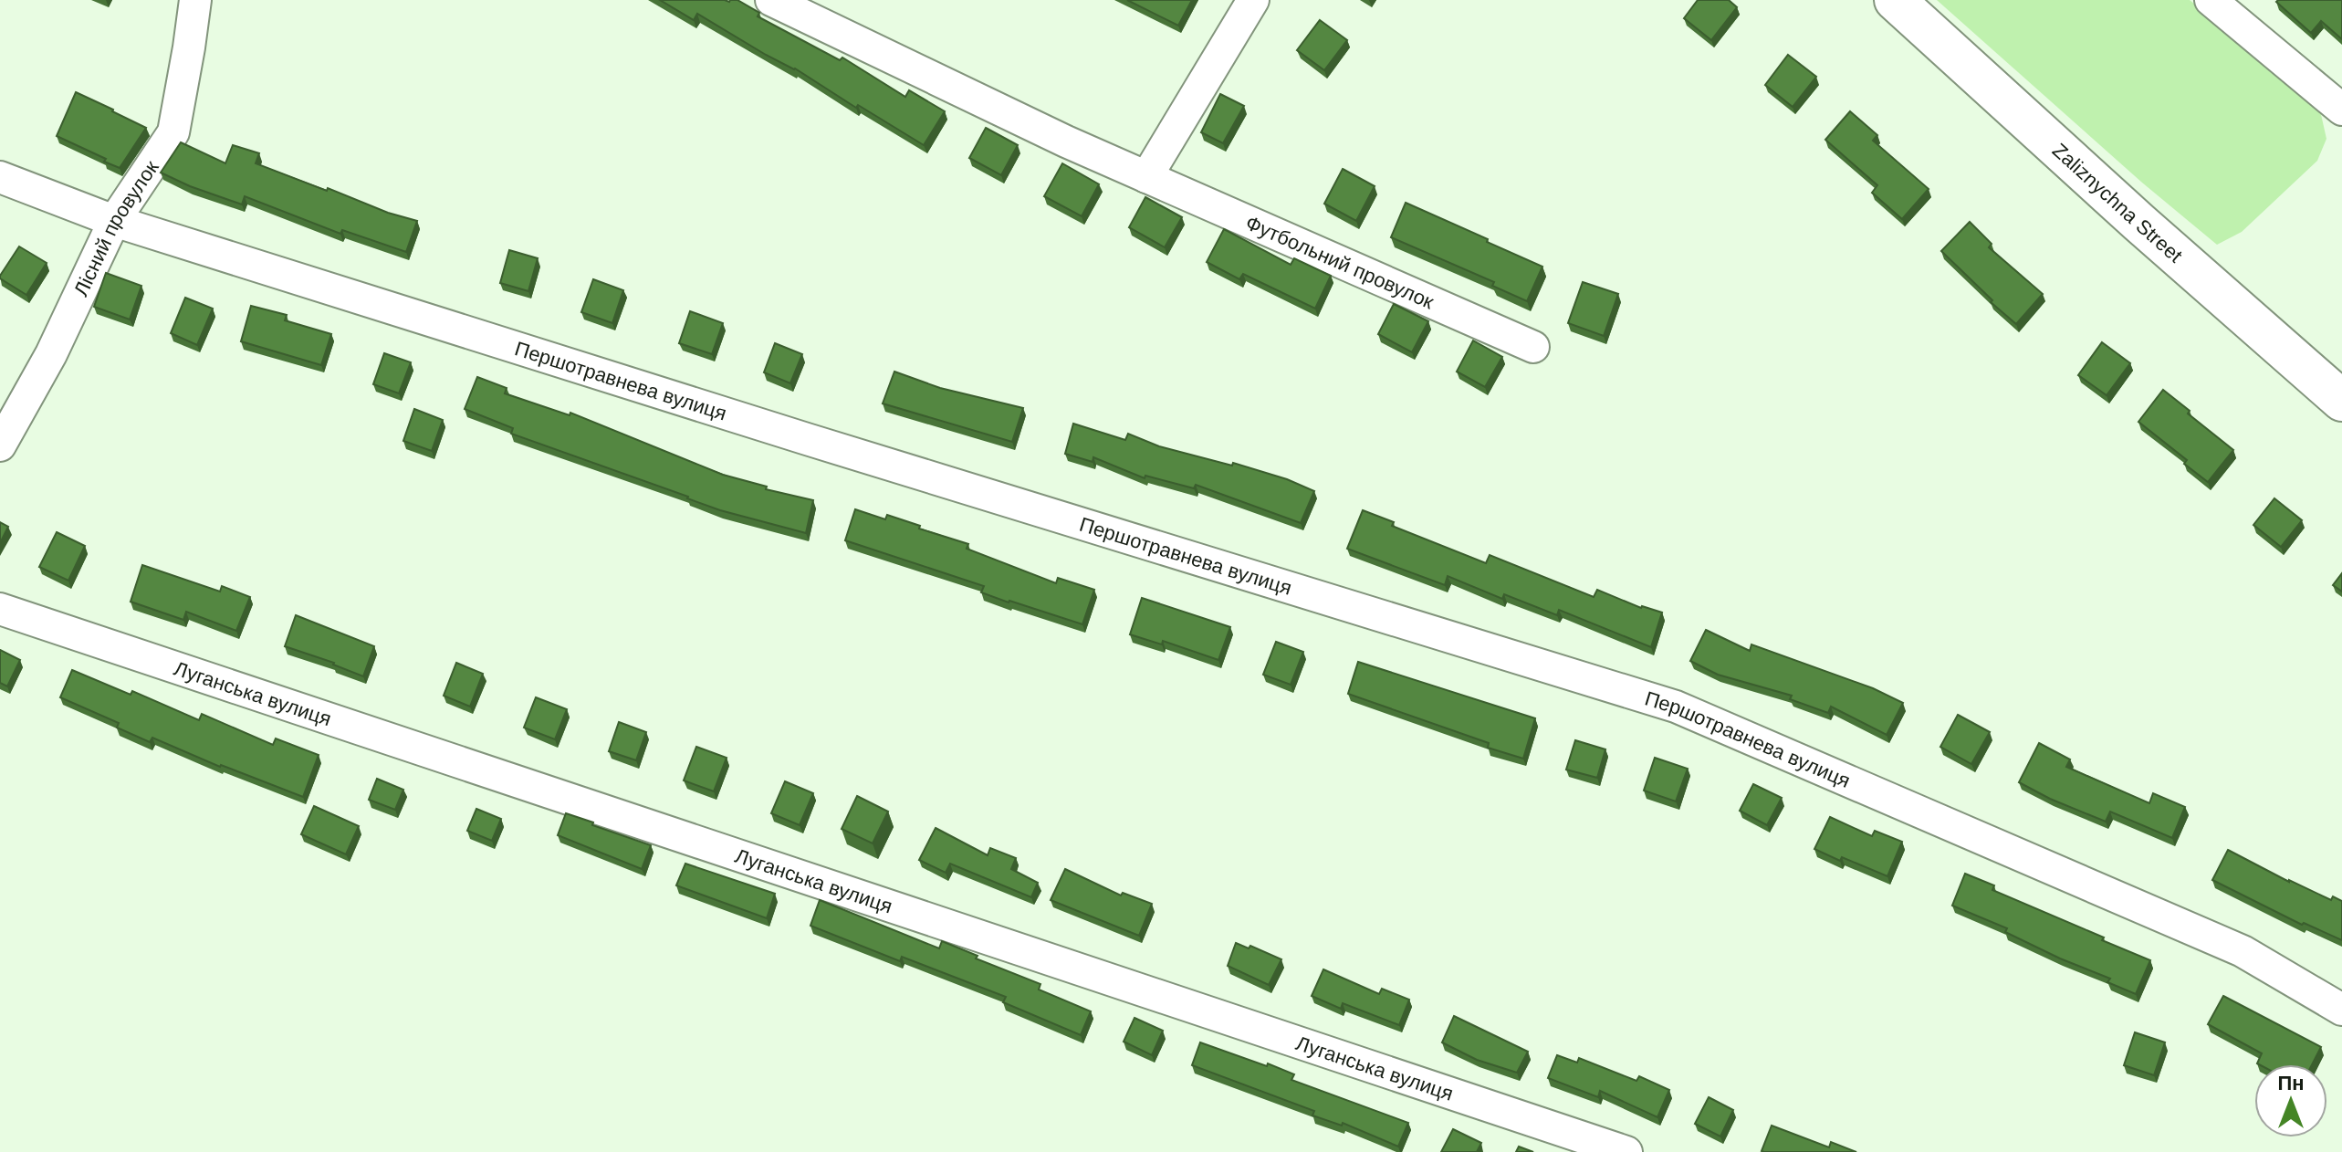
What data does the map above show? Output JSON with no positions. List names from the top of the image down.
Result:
{
  "streets": {
    "main road": ["Zaliznychna Street"],
    "street": [
      "Лісний провулок",
      "Футбольний провулок",
      "Першотравнева вулиця",
      "Луганська вулиця"
    ]
  },
  "crossings": [
    ["Лісний провулок", "Першотравнева вулиця"]
  ],
  "north": "top"
}
